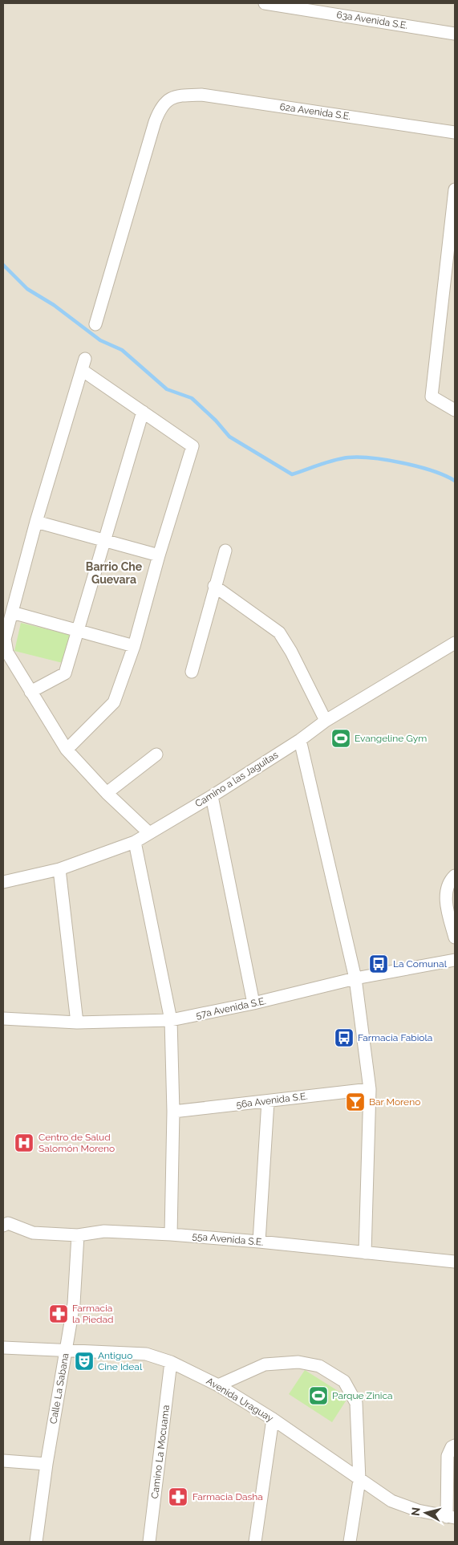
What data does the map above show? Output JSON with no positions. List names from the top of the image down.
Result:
{
  "streets": {
    "street": [
      "63a Avenida S.E.",
      "62a Avenida S.E.",
      "Camino a las Jaguitas",
      "57a Avenida S.E.",
      "56a Avenida S.E.",
      "55a Avenida S.E.",
      "Calle La Sabana",
      "Avenida Uraguay",
      "Camino La Mocuama"
    ]
  },
  "crossings": [
    ["55a Avenida S.E.", "Calle La Sabana"],
    ["Calle La Sabana", "Avenida Uraguay"],
    ["Avenida Uraguay", "Camino La Mocuama"]
  ],
  "districts": ["Barrio Che Guevara"],
  "places": {
    "sports": ["Evangeline Gym", "Parque Zinica"],
    "bus stop": ["La Comunal", "Farmacia Fabiola"],
    "bar": ["Bar Moreno"],
    "hospital": ["Centro de Salud Salomón Moreno"],
    "pharmacy": ["Farmacia la Piedad", "Farmacia Dasha"],
    "theatre": ["Antiguo Cine Ideal"]
  },
  "north": "left"
}
